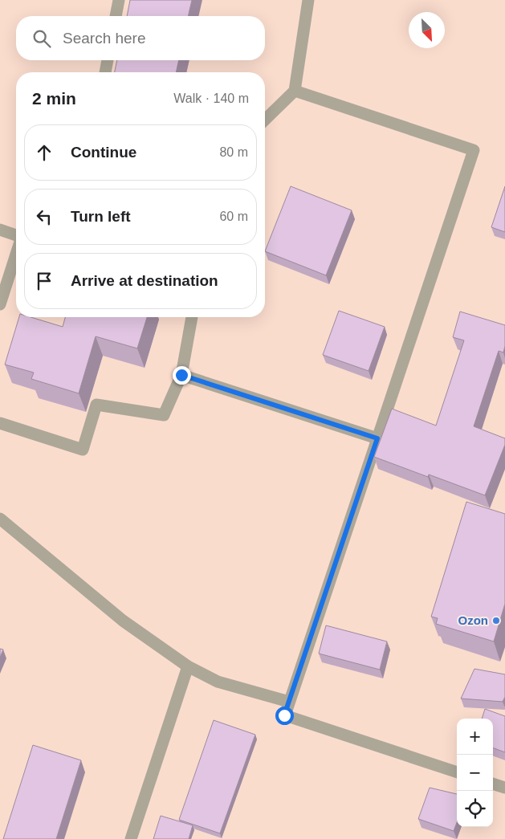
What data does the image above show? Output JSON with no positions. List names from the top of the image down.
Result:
{
  "places": ["Ozon"],
  "north": "bottom right",
  "page": {
    "search": "Search here",
    "heading": ["2 min", "Walk · 140 m"],
    "list": [
      ["Continue", "80 m"],
      ["Turn left", "60 m"],
      "Arrive at destination"
    ],
    "map_buttons": ["+", "−"]
  }
}
